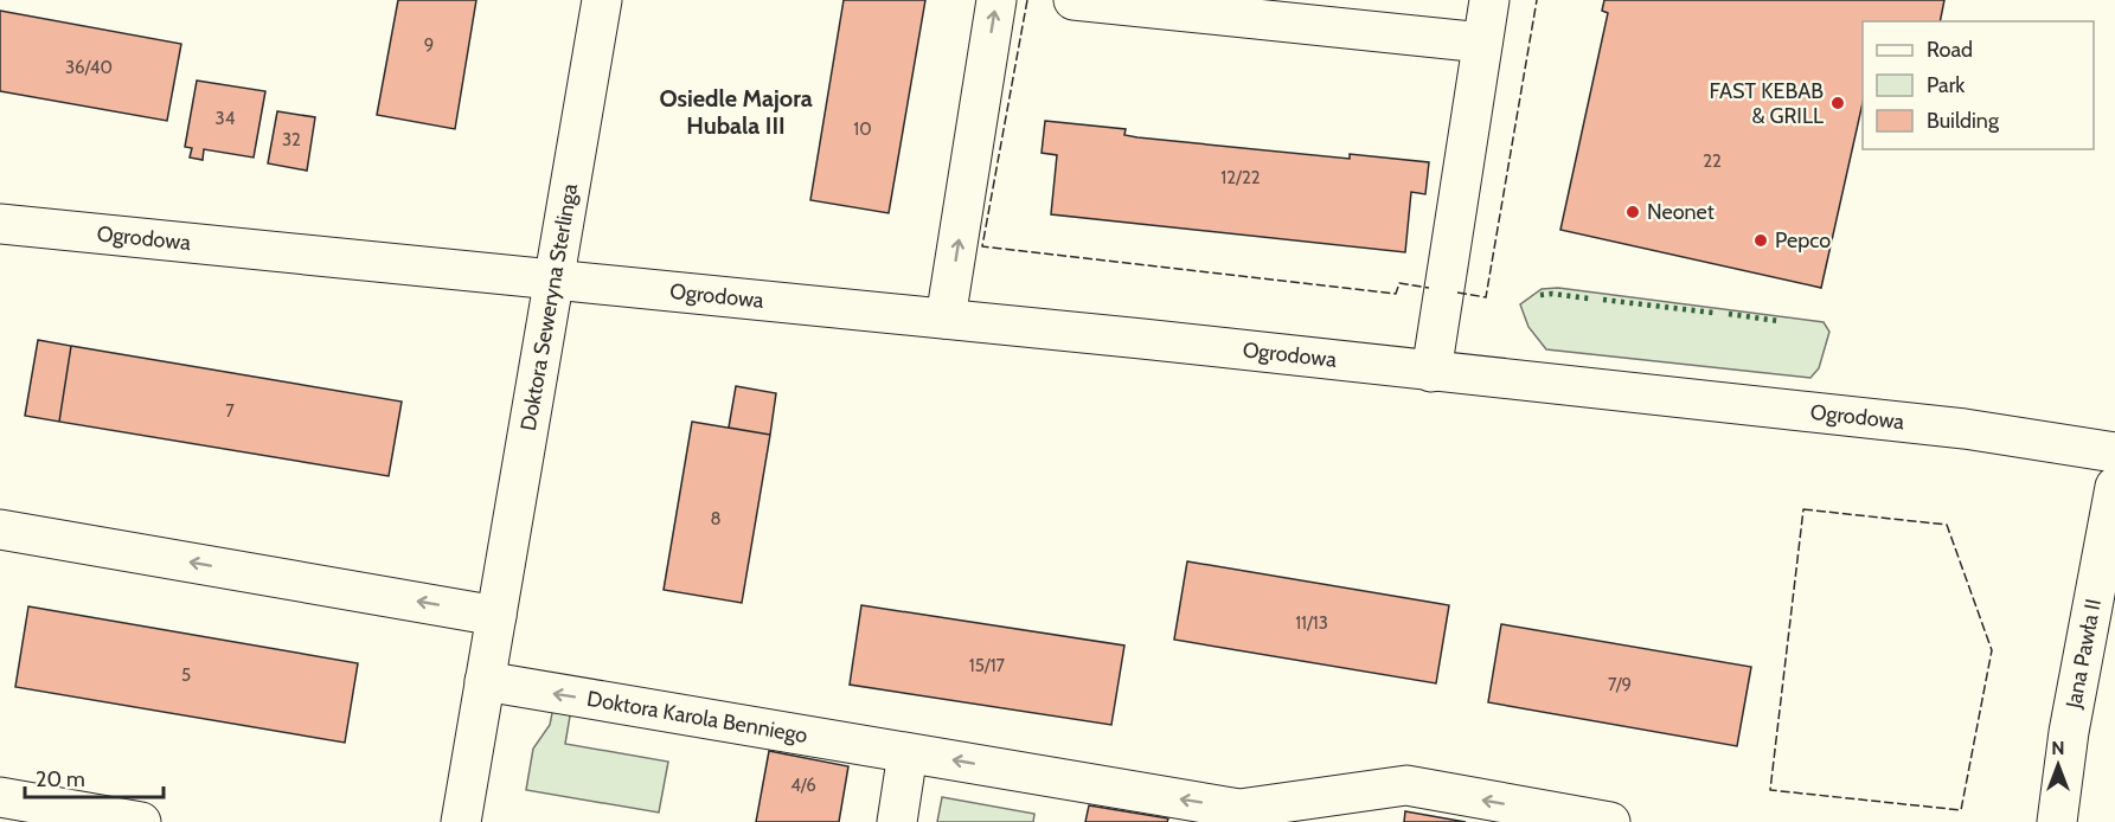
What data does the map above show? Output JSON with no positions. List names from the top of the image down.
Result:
{
  "streets": {
    "street": [
      "Ogrodowa",
      "Doktora Seweryna Sterlinga",
      "Jana Pawła II",
      "Doktora Karola Benniego"
    ]
  },
  "crossings": [
    ["Ogrodowa", "Doktora Seweryna Sterlinga"],
    ["Doktora Seweryna Sterlinga", "Doktora Karola Benniego"]
  ],
  "one_way": ["Doktora Karola Benniego"],
  "districts": ["Osiedle Majora Hubala III"],
  "places": ["FAST KEBAB & GRILL", "Neonet", "Pepco"],
  "house_numbers": [
    "9",
    "36/40",
    "34",
    "10",
    "32",
    "22",
    "12/22",
    "7",
    "8",
    "11/13",
    "15/17",
    "5",
    "7/9",
    "4/6"
  ],
  "legend": ["Road", "Park", "Building"],
  "scale_bar": "20 m",
  "north": "top"
}
